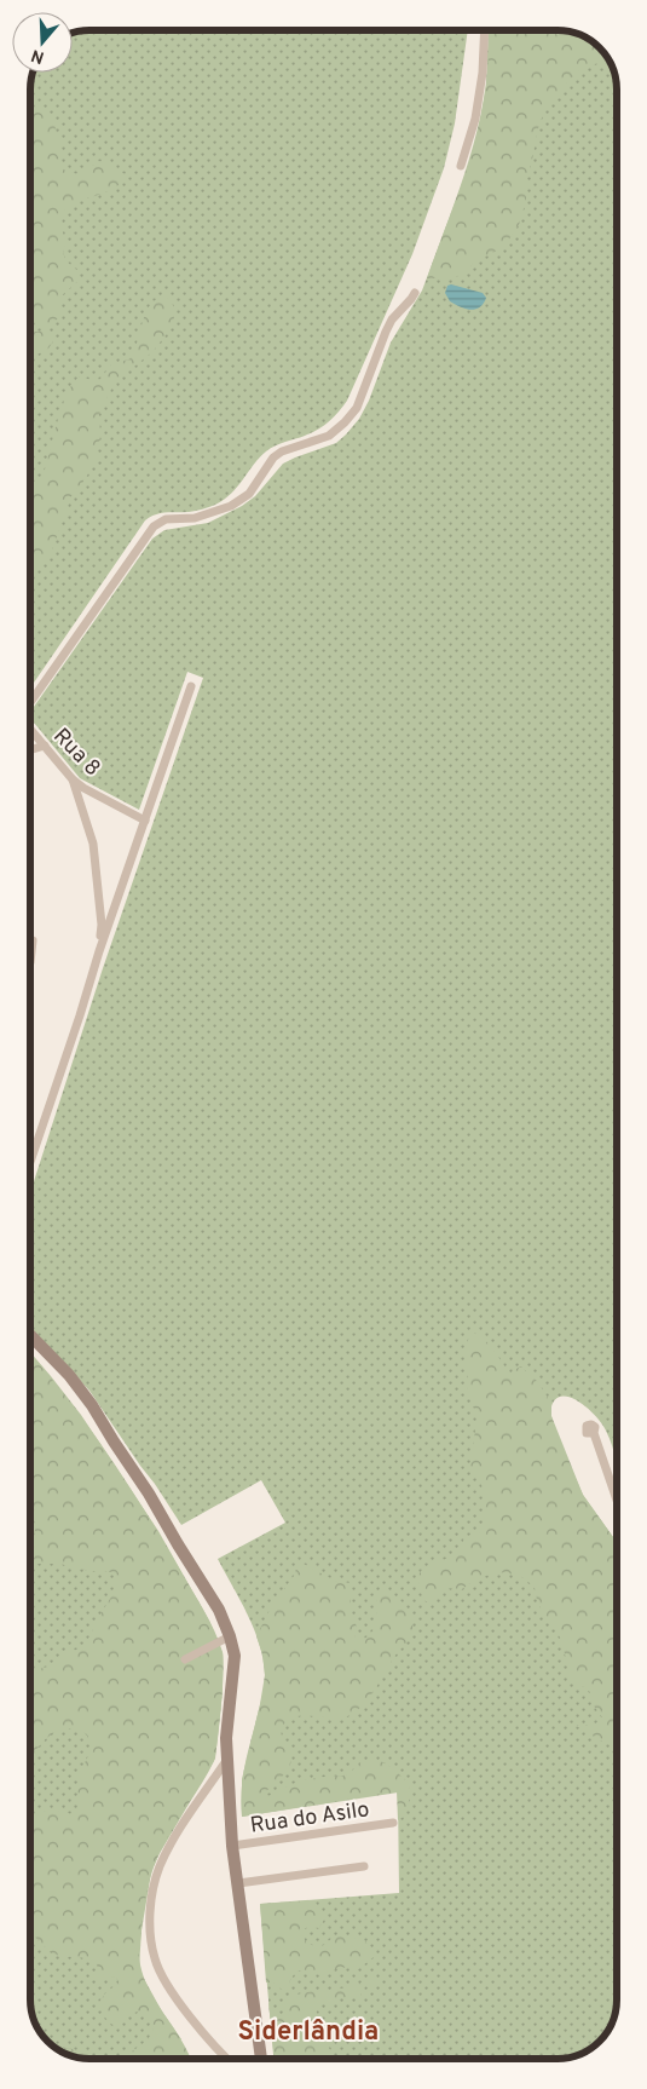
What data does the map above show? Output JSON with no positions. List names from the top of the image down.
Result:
{
  "streets": {
    "street": ["Rua 8", "Rua do Asilo"]
  },
  "districts": ["Siderlândia"],
  "north": "bottom"
}
